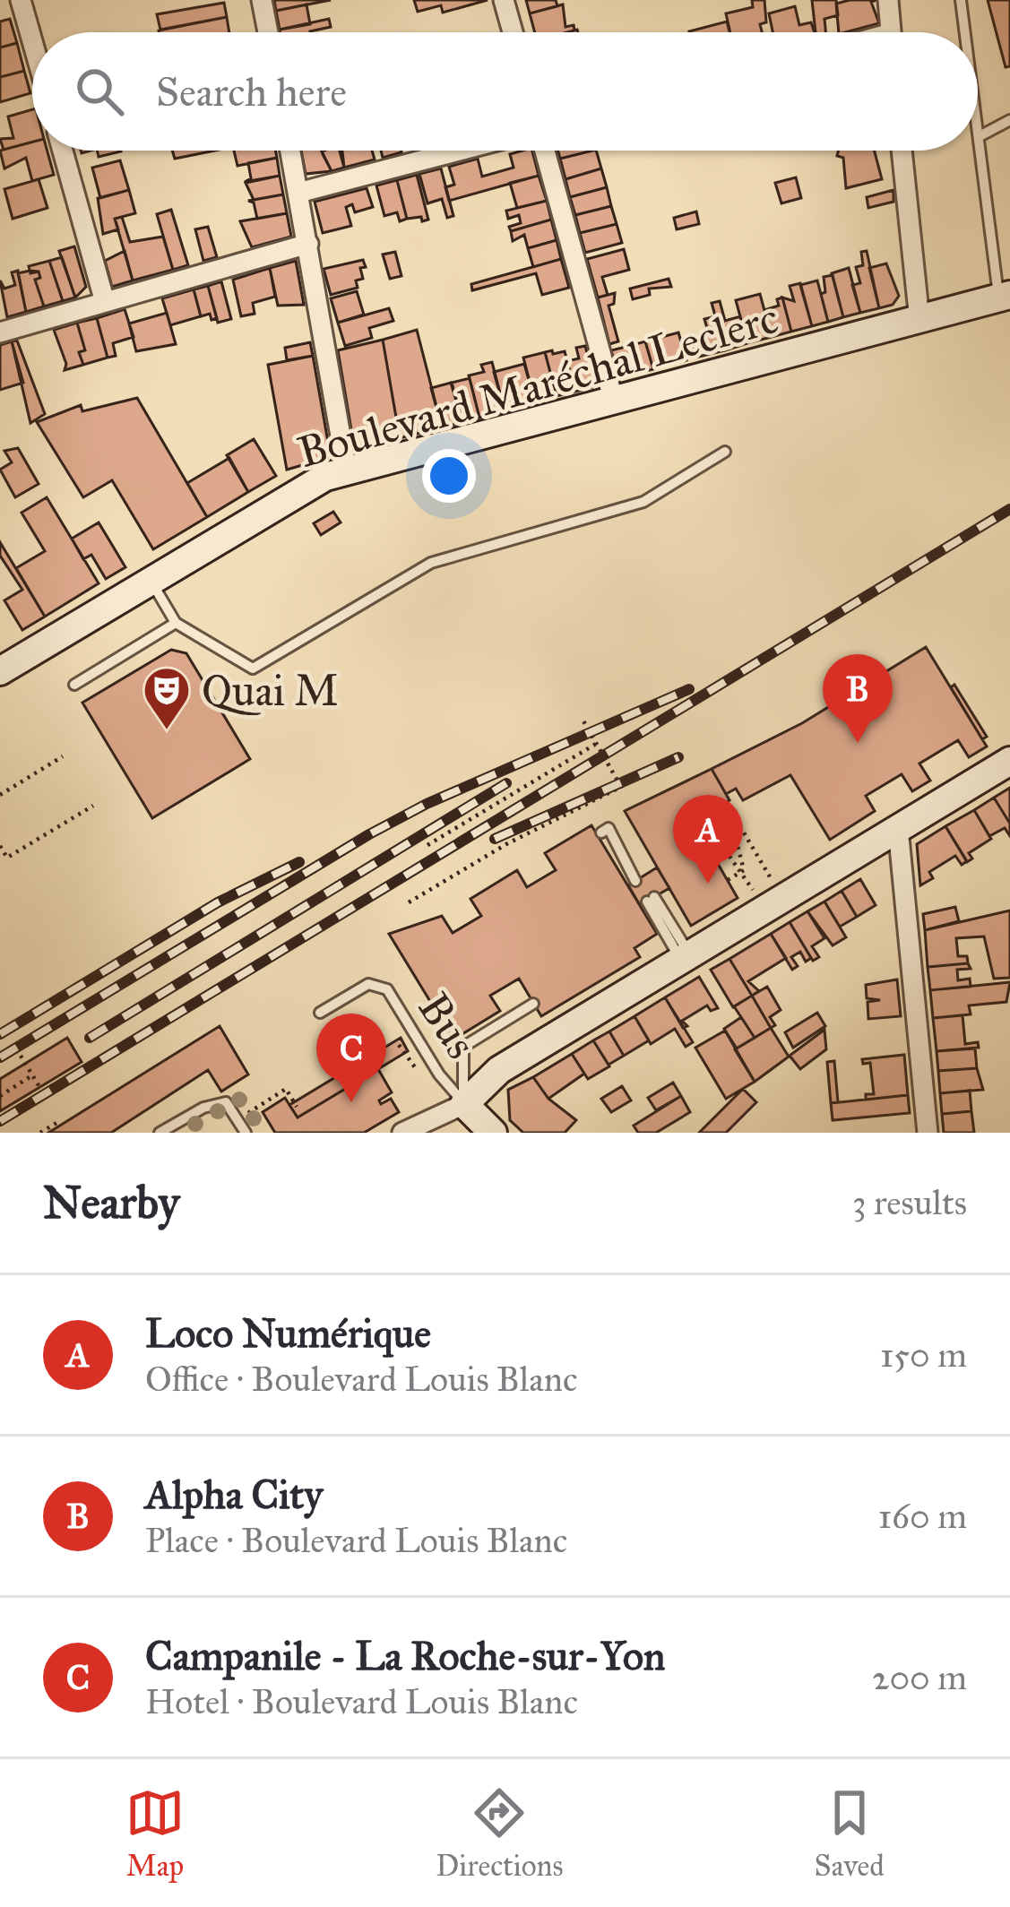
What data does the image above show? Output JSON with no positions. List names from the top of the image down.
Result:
{
  "streets": {
    "street": ["Boulevard Maréchal Leclerc"],
    "lane": ["Bus"]
  },
  "places": {
    "theatre": ["Quai M"]
  },
  "page": {
    "search": "Search here",
    "pins": ["B", "A", "C"],
    "heading": ["Nearby", "3 results"],
    "list": [
      {
        "mark": "A",
        "name": "Loco Numérique",
        "note": "Office · Boulevard Louis Blanc",
        "value": "150 m"
      },
      {
        "mark": "B",
        "name": "Alpha City",
        "note": "Place · Boulevard Louis Blanc",
        "value": "160 m"
      },
      {
        "mark": "C",
        "name": "Campanile - La Roche-sur-Yon",
        "note": "Hotel · Boulevard Louis Blanc",
        "value": "200 m"
      }
    ],
    "nav": ["Map", "Directions", "Saved"]
  }
}
